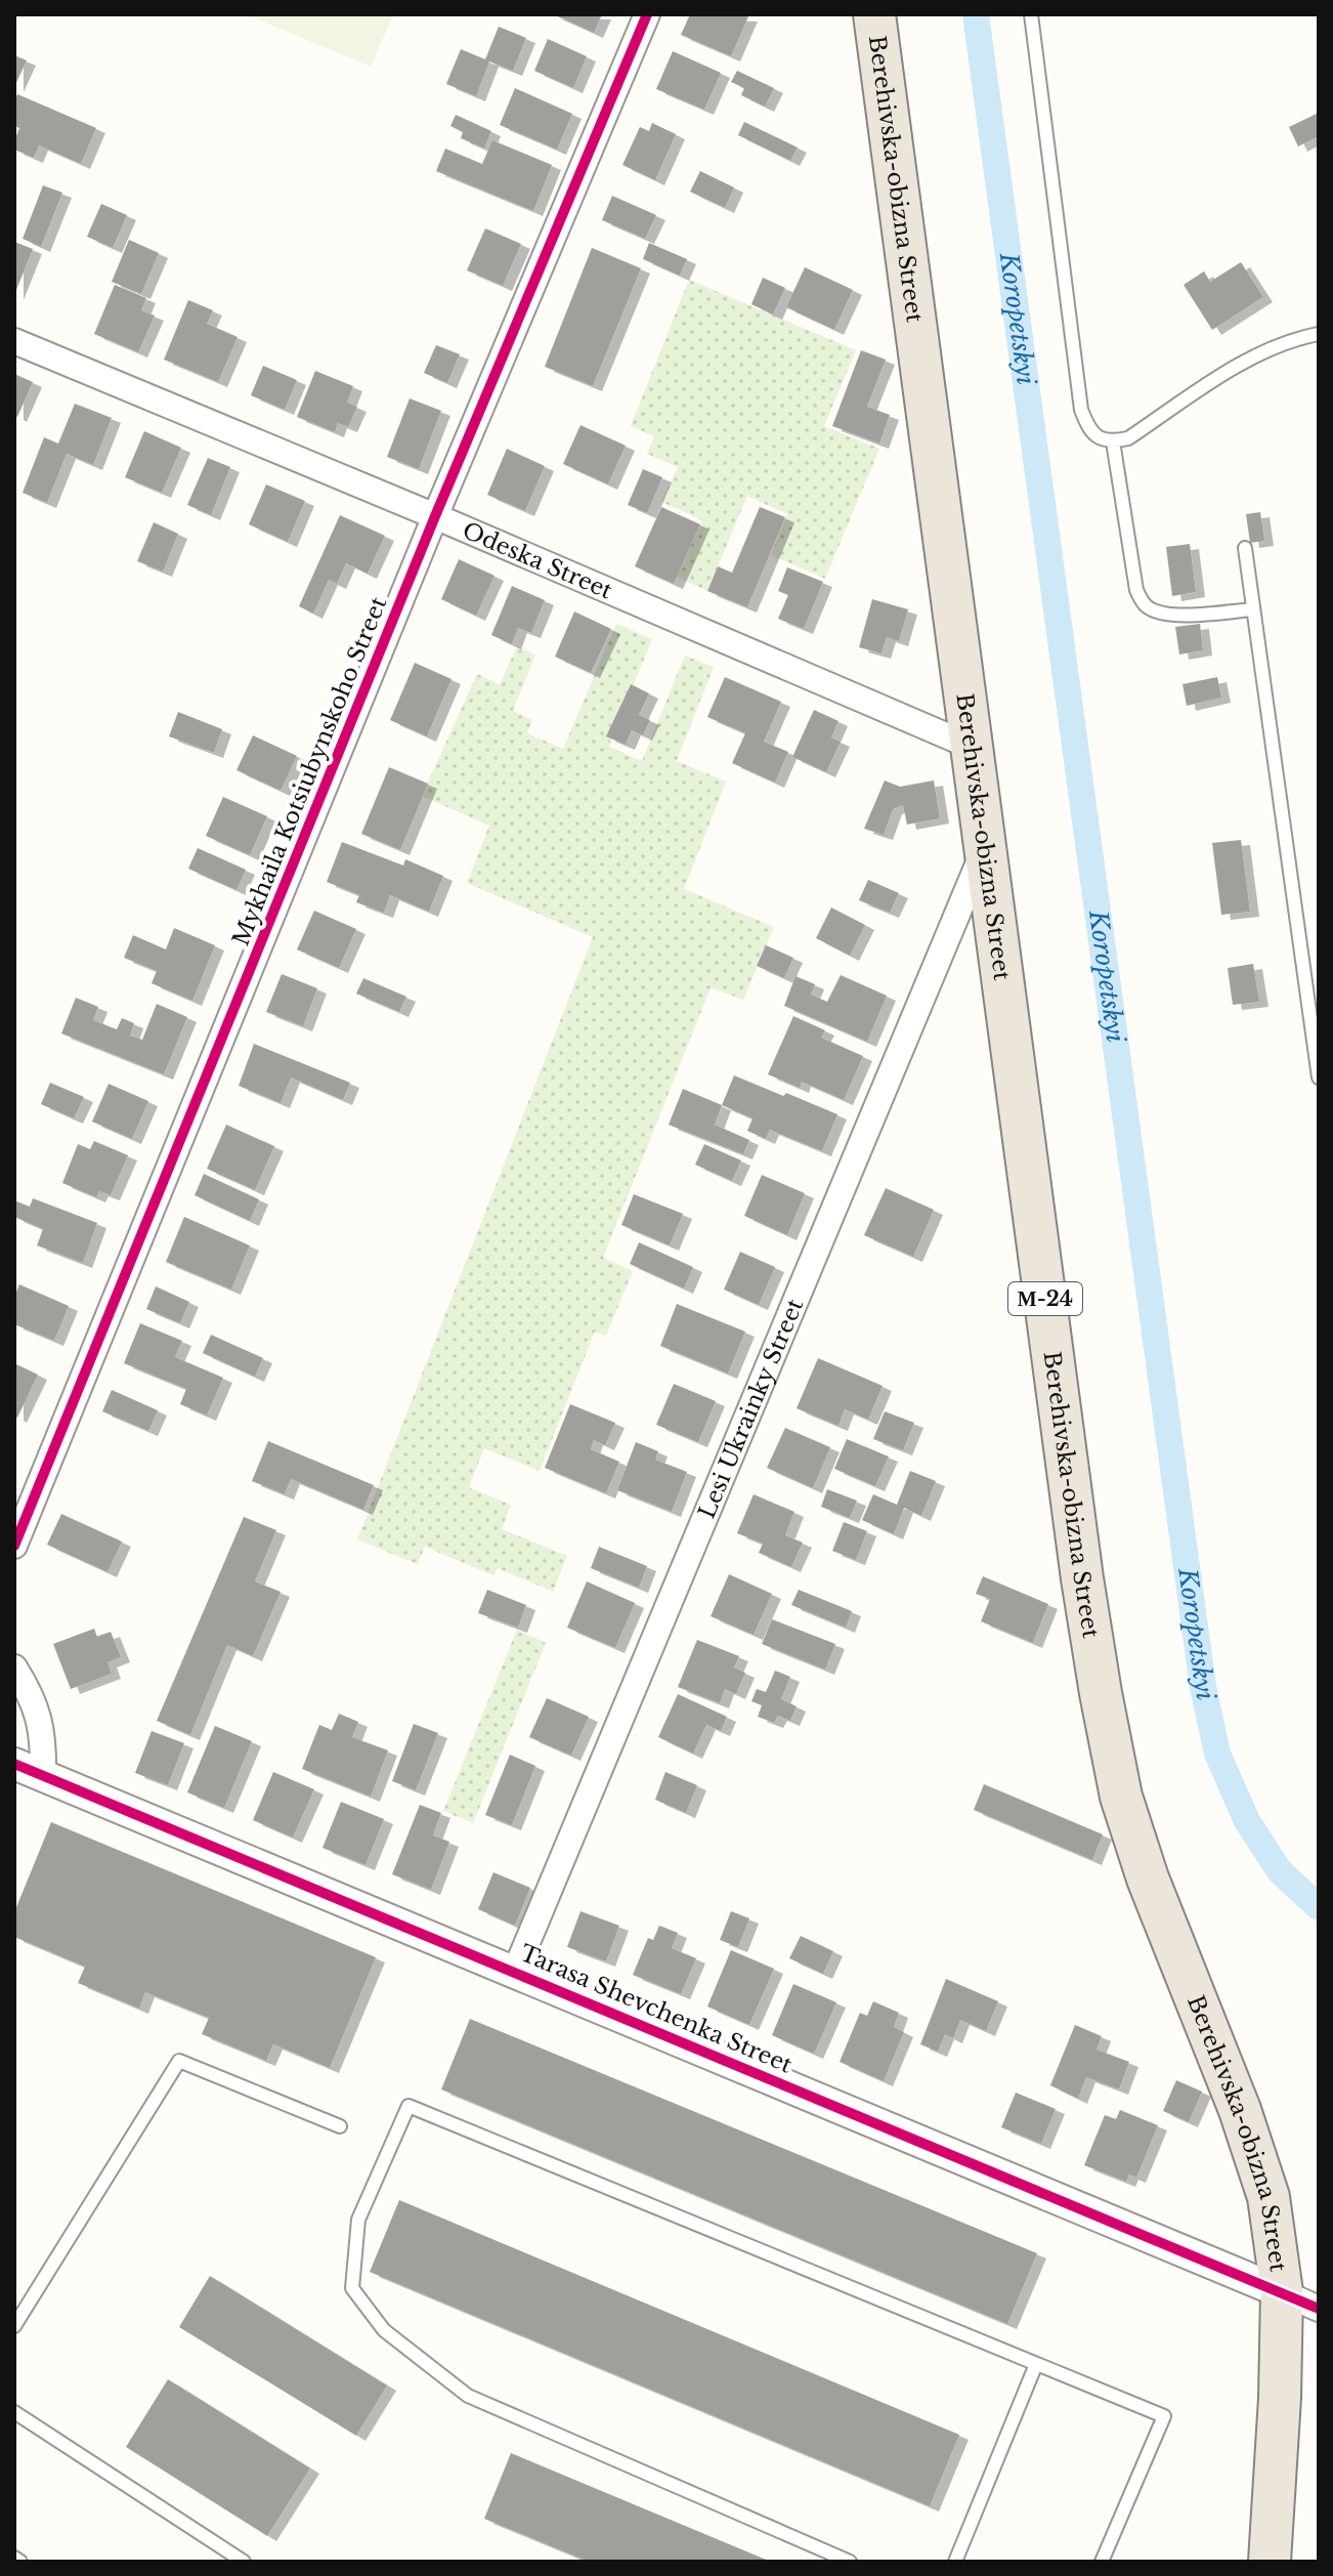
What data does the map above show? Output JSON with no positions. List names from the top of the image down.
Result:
{
  "streets": {
    "highway": ["Berehivska-obizna Street", "М-24"],
    "street": [
      "Odeska Street",
      "Mykhaila Kotsiubynskoho Street",
      "Lesi Ukrainky Street",
      "Tarasa Shevchenka Street"
    ]
  },
  "crossings": [
    ["Berehivska-obizna Street", "Odeska Street"],
    ["Berehivska-obizna Street", "Lesi Ukrainky Street"],
    ["Berehivska-obizna Street", "Tarasa Shevchenka Street"],
    ["Odeska Street", "Mykhaila Kotsiubynskoho Street"],
    ["Lesi Ukrainky Street", "Tarasa Shevchenka Street"]
  ],
  "water": ["Koropetskyi"]
}
